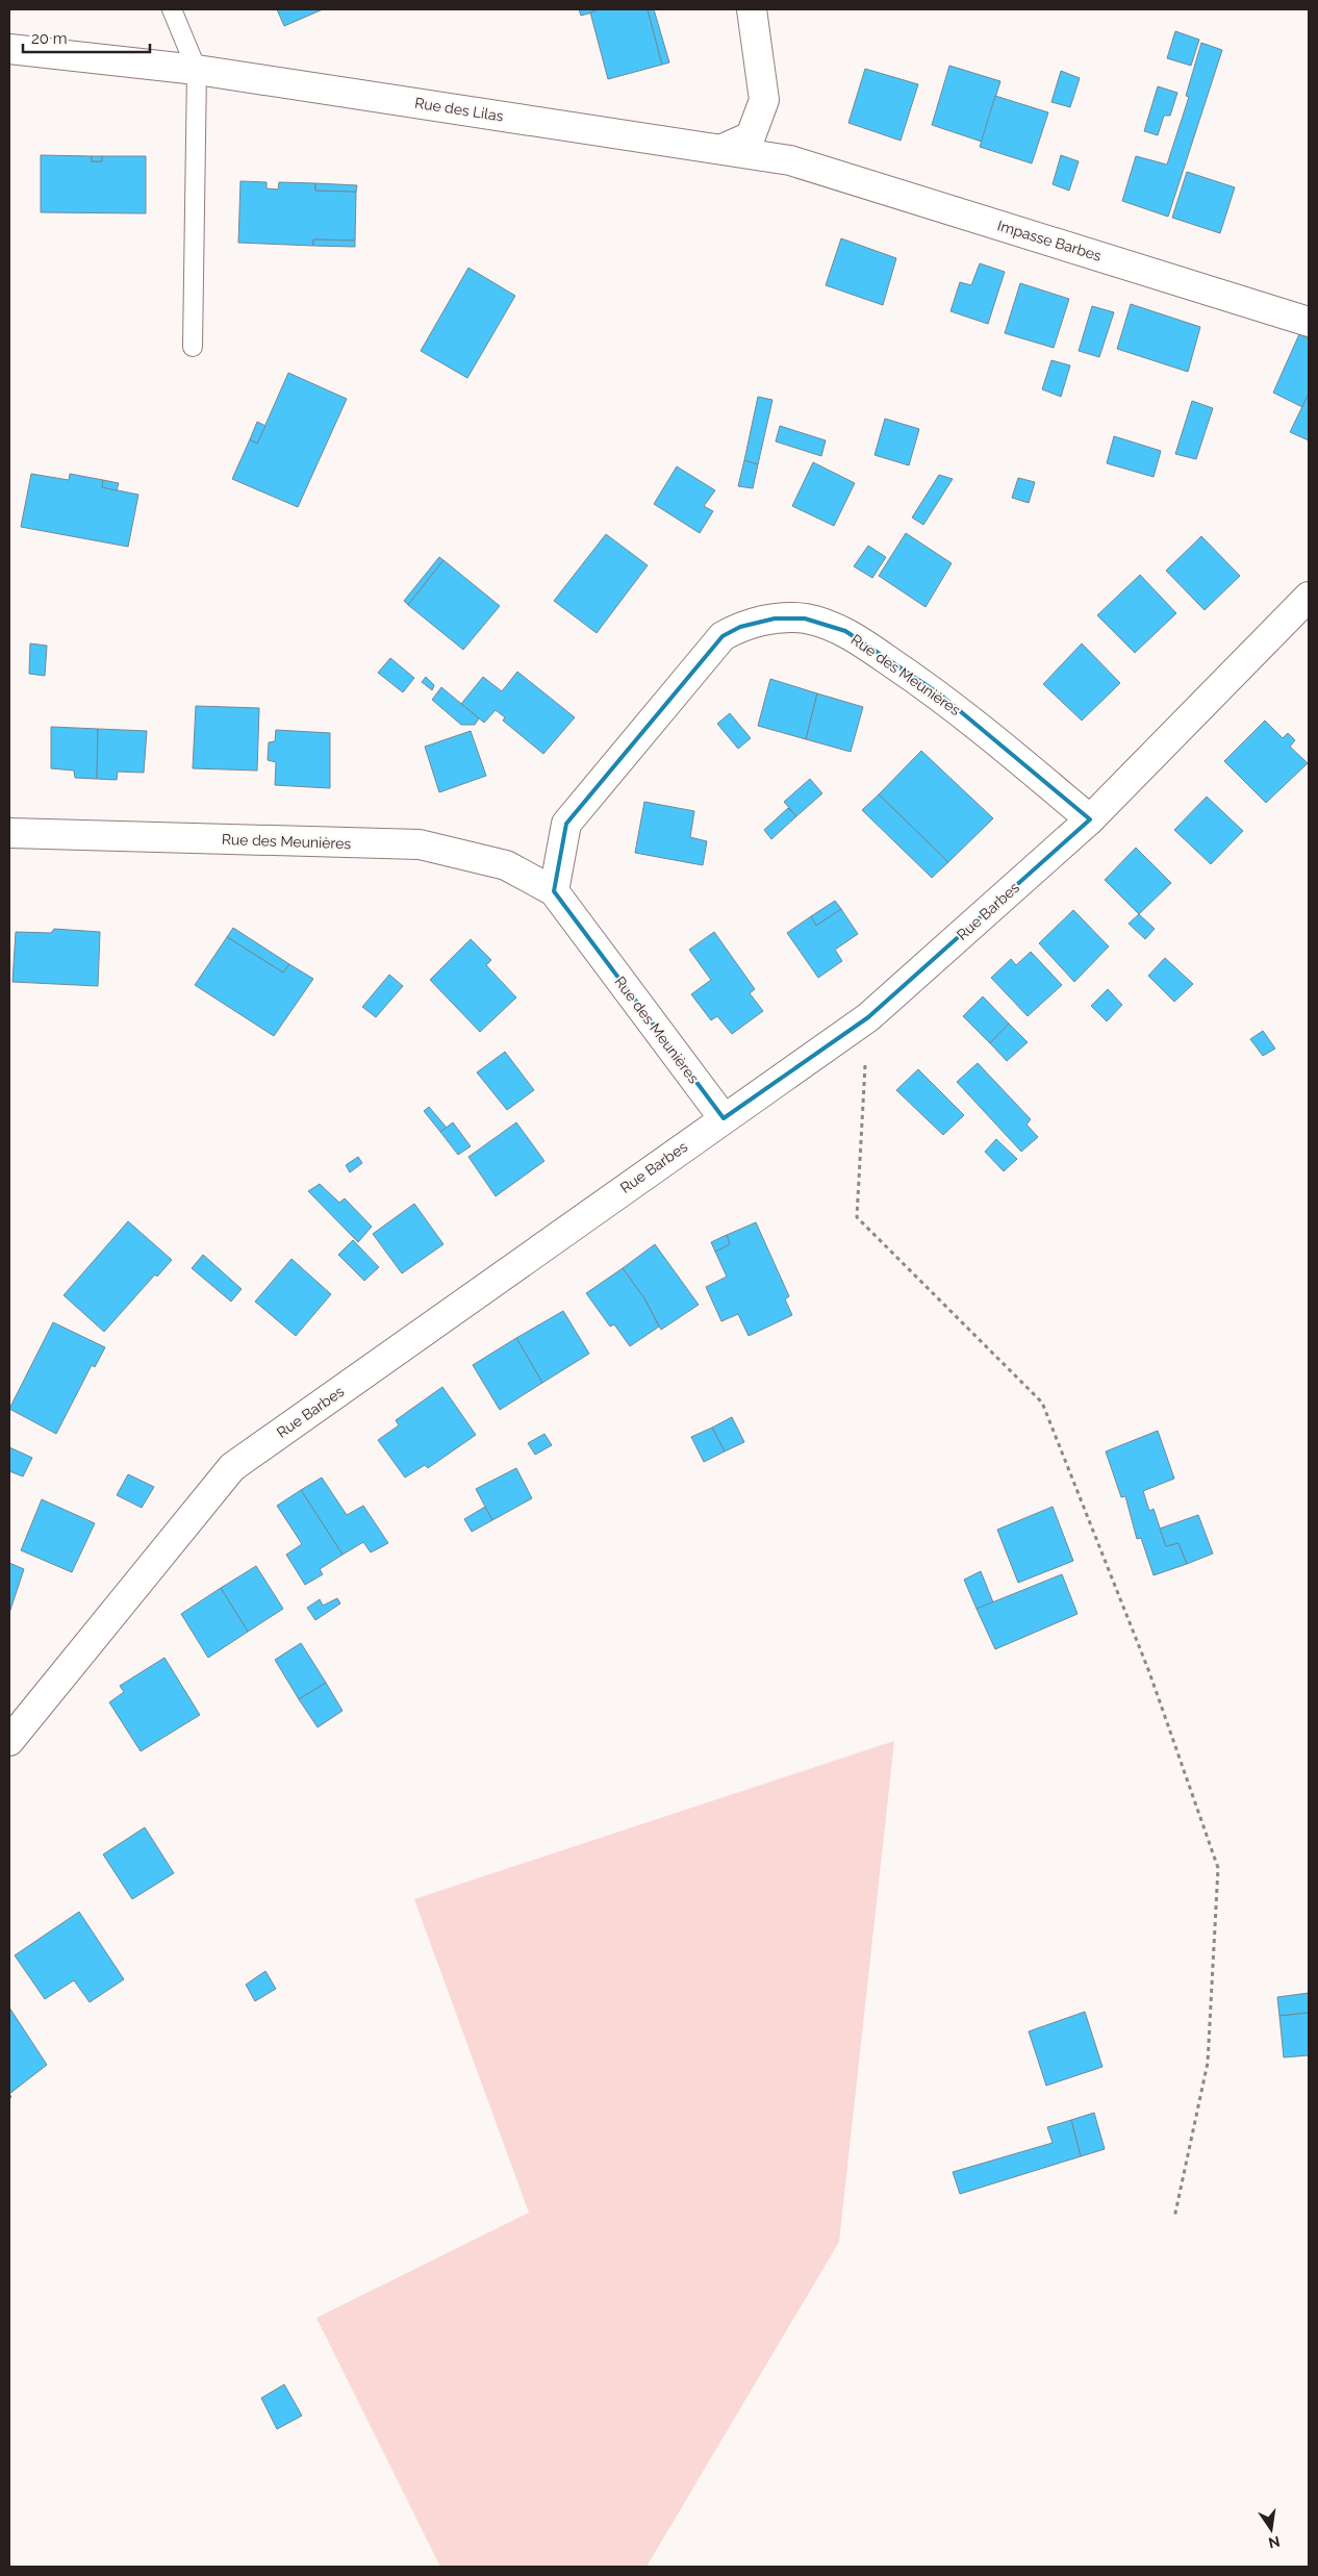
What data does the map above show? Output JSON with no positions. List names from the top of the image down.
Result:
{
  "streets": {
    "street": [
      "Rue des Lilas",
      "Impasse Barbes",
      "Rue des Meunières",
      "Rue Barbes"
    ]
  },
  "crossings": [
    ["Rue des Lilas", "Impasse Barbes"],
    ["Rue des Meunières", "Rue Barbes"]
  ],
  "scale_bar": "20 m",
  "north": "bottom"
}
